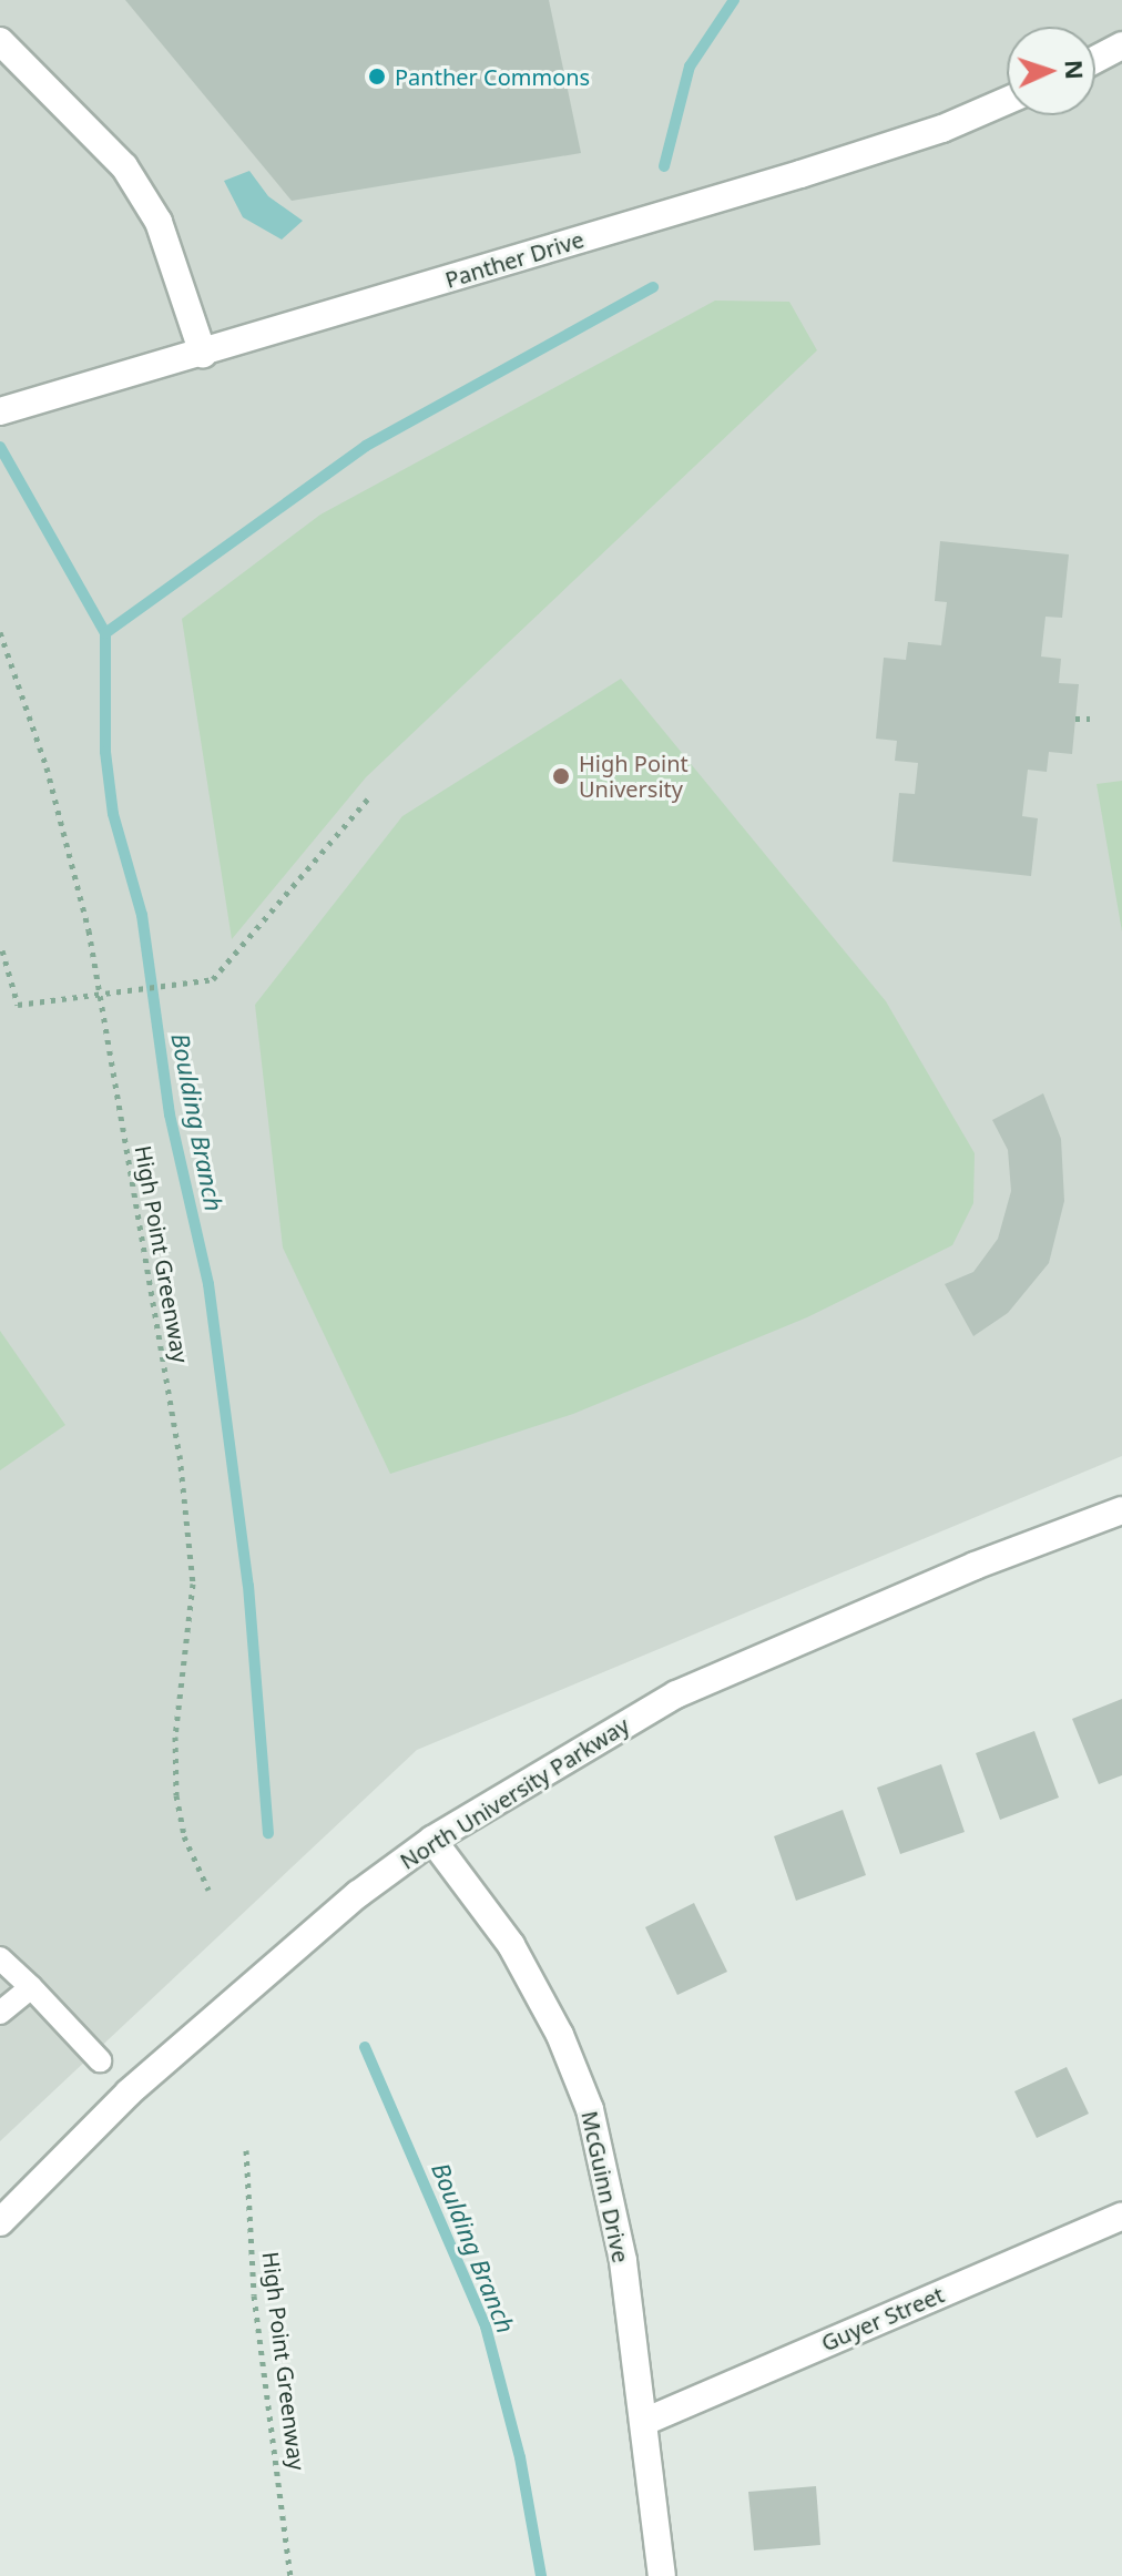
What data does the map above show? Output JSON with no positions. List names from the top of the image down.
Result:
{
  "streets": {
    "street": [
      "Panther Drive",
      "North University Parkway",
      "McGuinn Drive",
      "Guyer Street"
    ],
    "path": ["High Point Greenway"]
  },
  "crossings": [
    ["North University Parkway", "McGuinn Drive"],
    ["McGuinn Drive", "Guyer Street"]
  ],
  "water": ["Boulding Branch"],
  "places": ["Panther Commons", "High Point University"],
  "north": "right"
}
